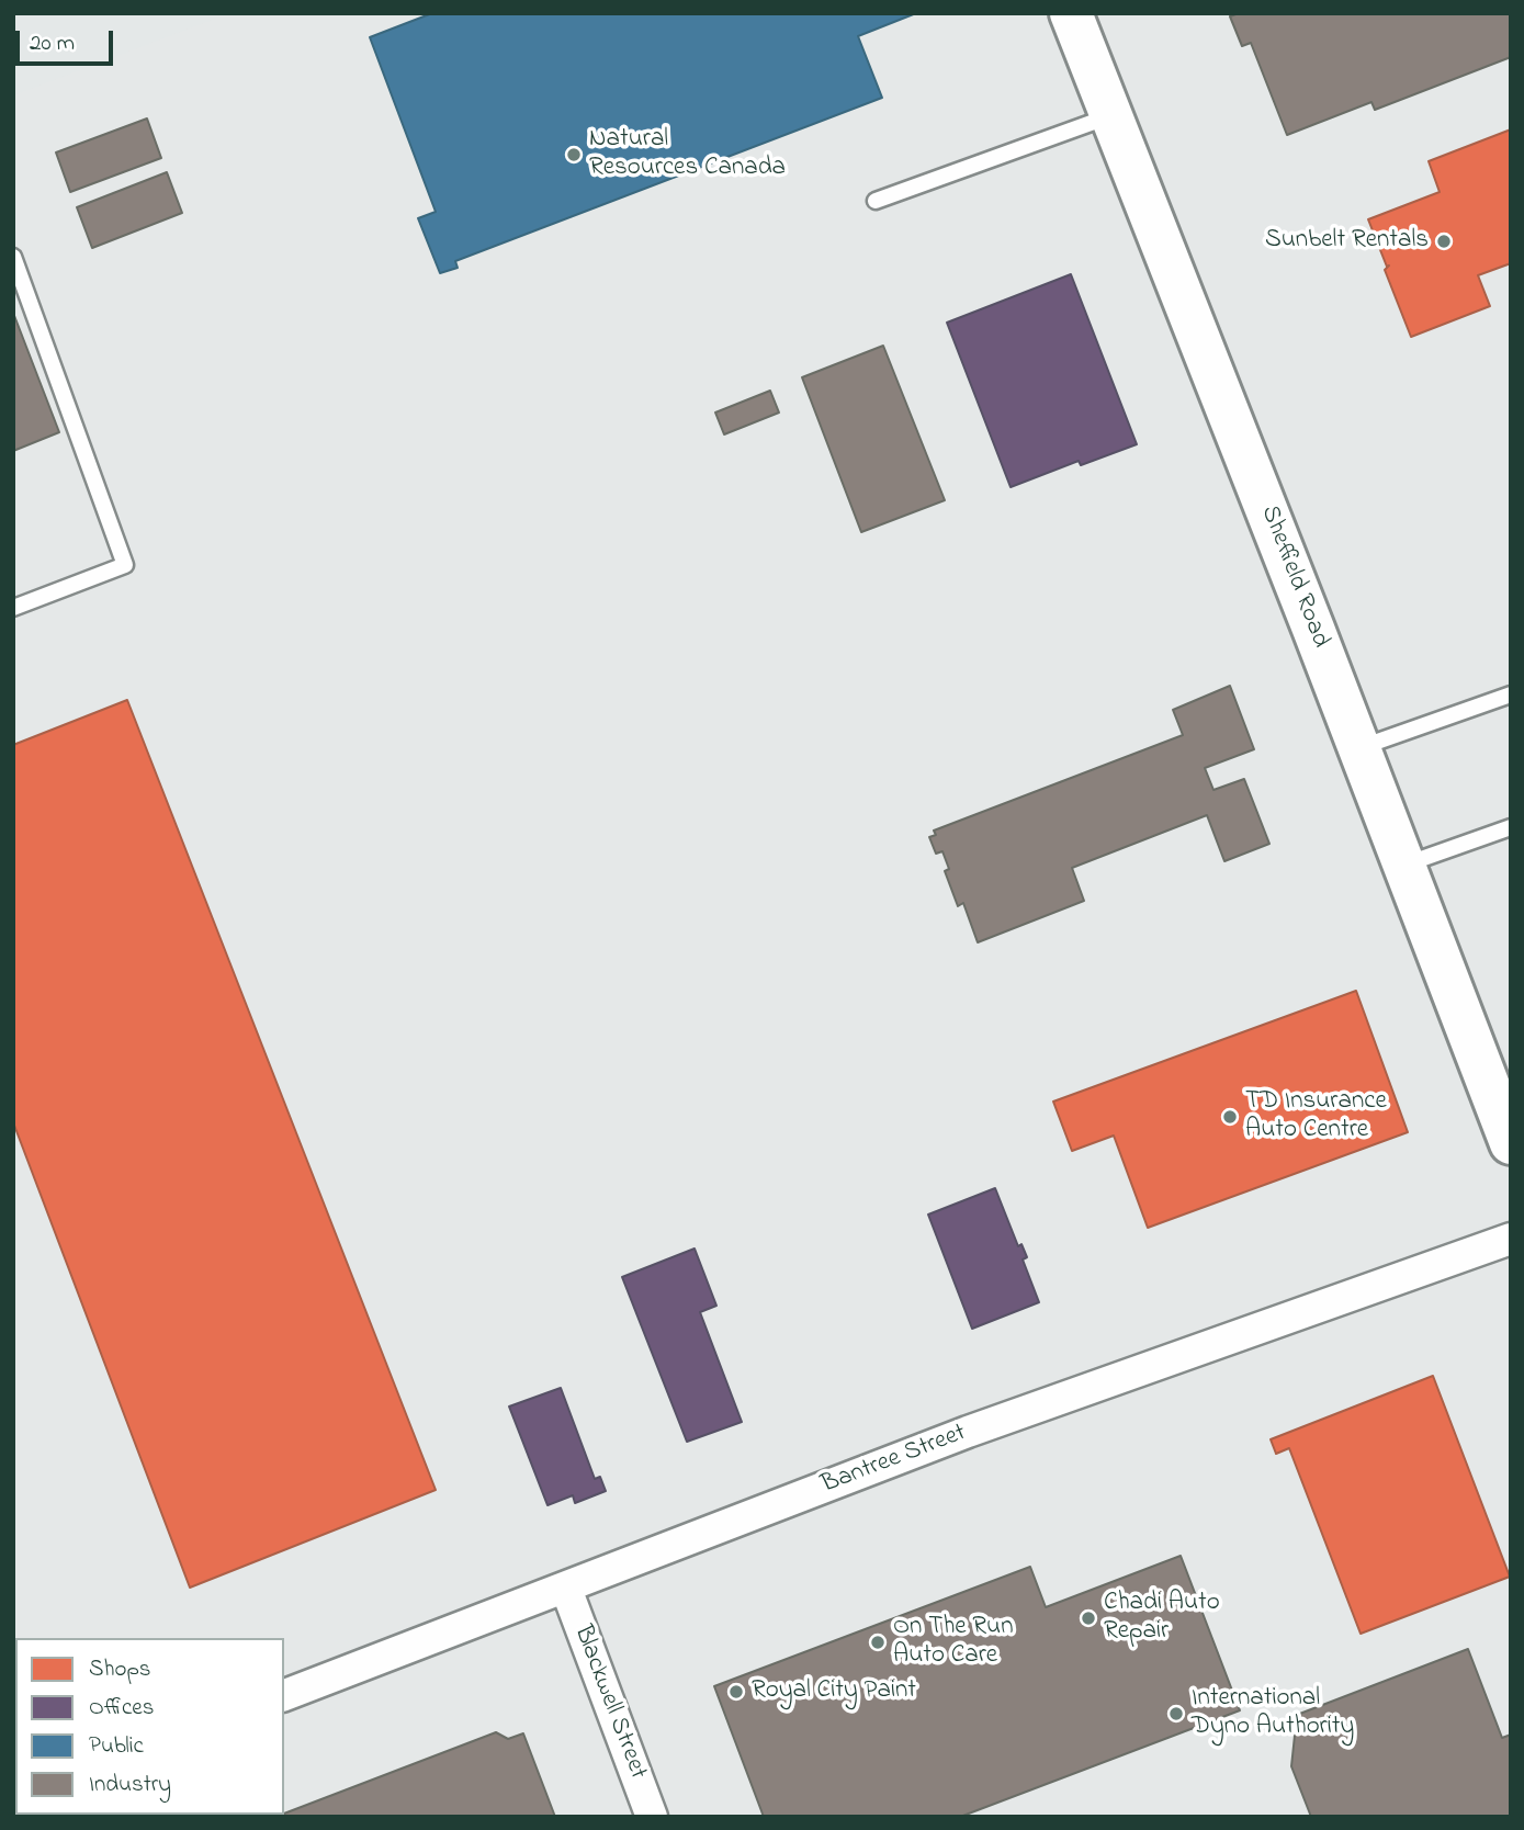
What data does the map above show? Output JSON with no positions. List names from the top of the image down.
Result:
{
  "streets": {
    "street": ["Sheffield Road", "Bantree Street", "Blackwell Street"]
  },
  "crossings": [
    ["Bantree Street", "Blackwell Street"]
  ],
  "places": [
    "Natural Resources Canada",
    "Sunbelt Rentals",
    "TD Insurance Auto Centre",
    "Chadi Auto Repair",
    "On The Run Auto Care",
    "Royal City Paint",
    "International Dyno Authority"
  ],
  "legend": [
    "Shops",
    "Offices",
    "Public",
    "Industry"
  ],
  "scale_bar": "20 m"
}
